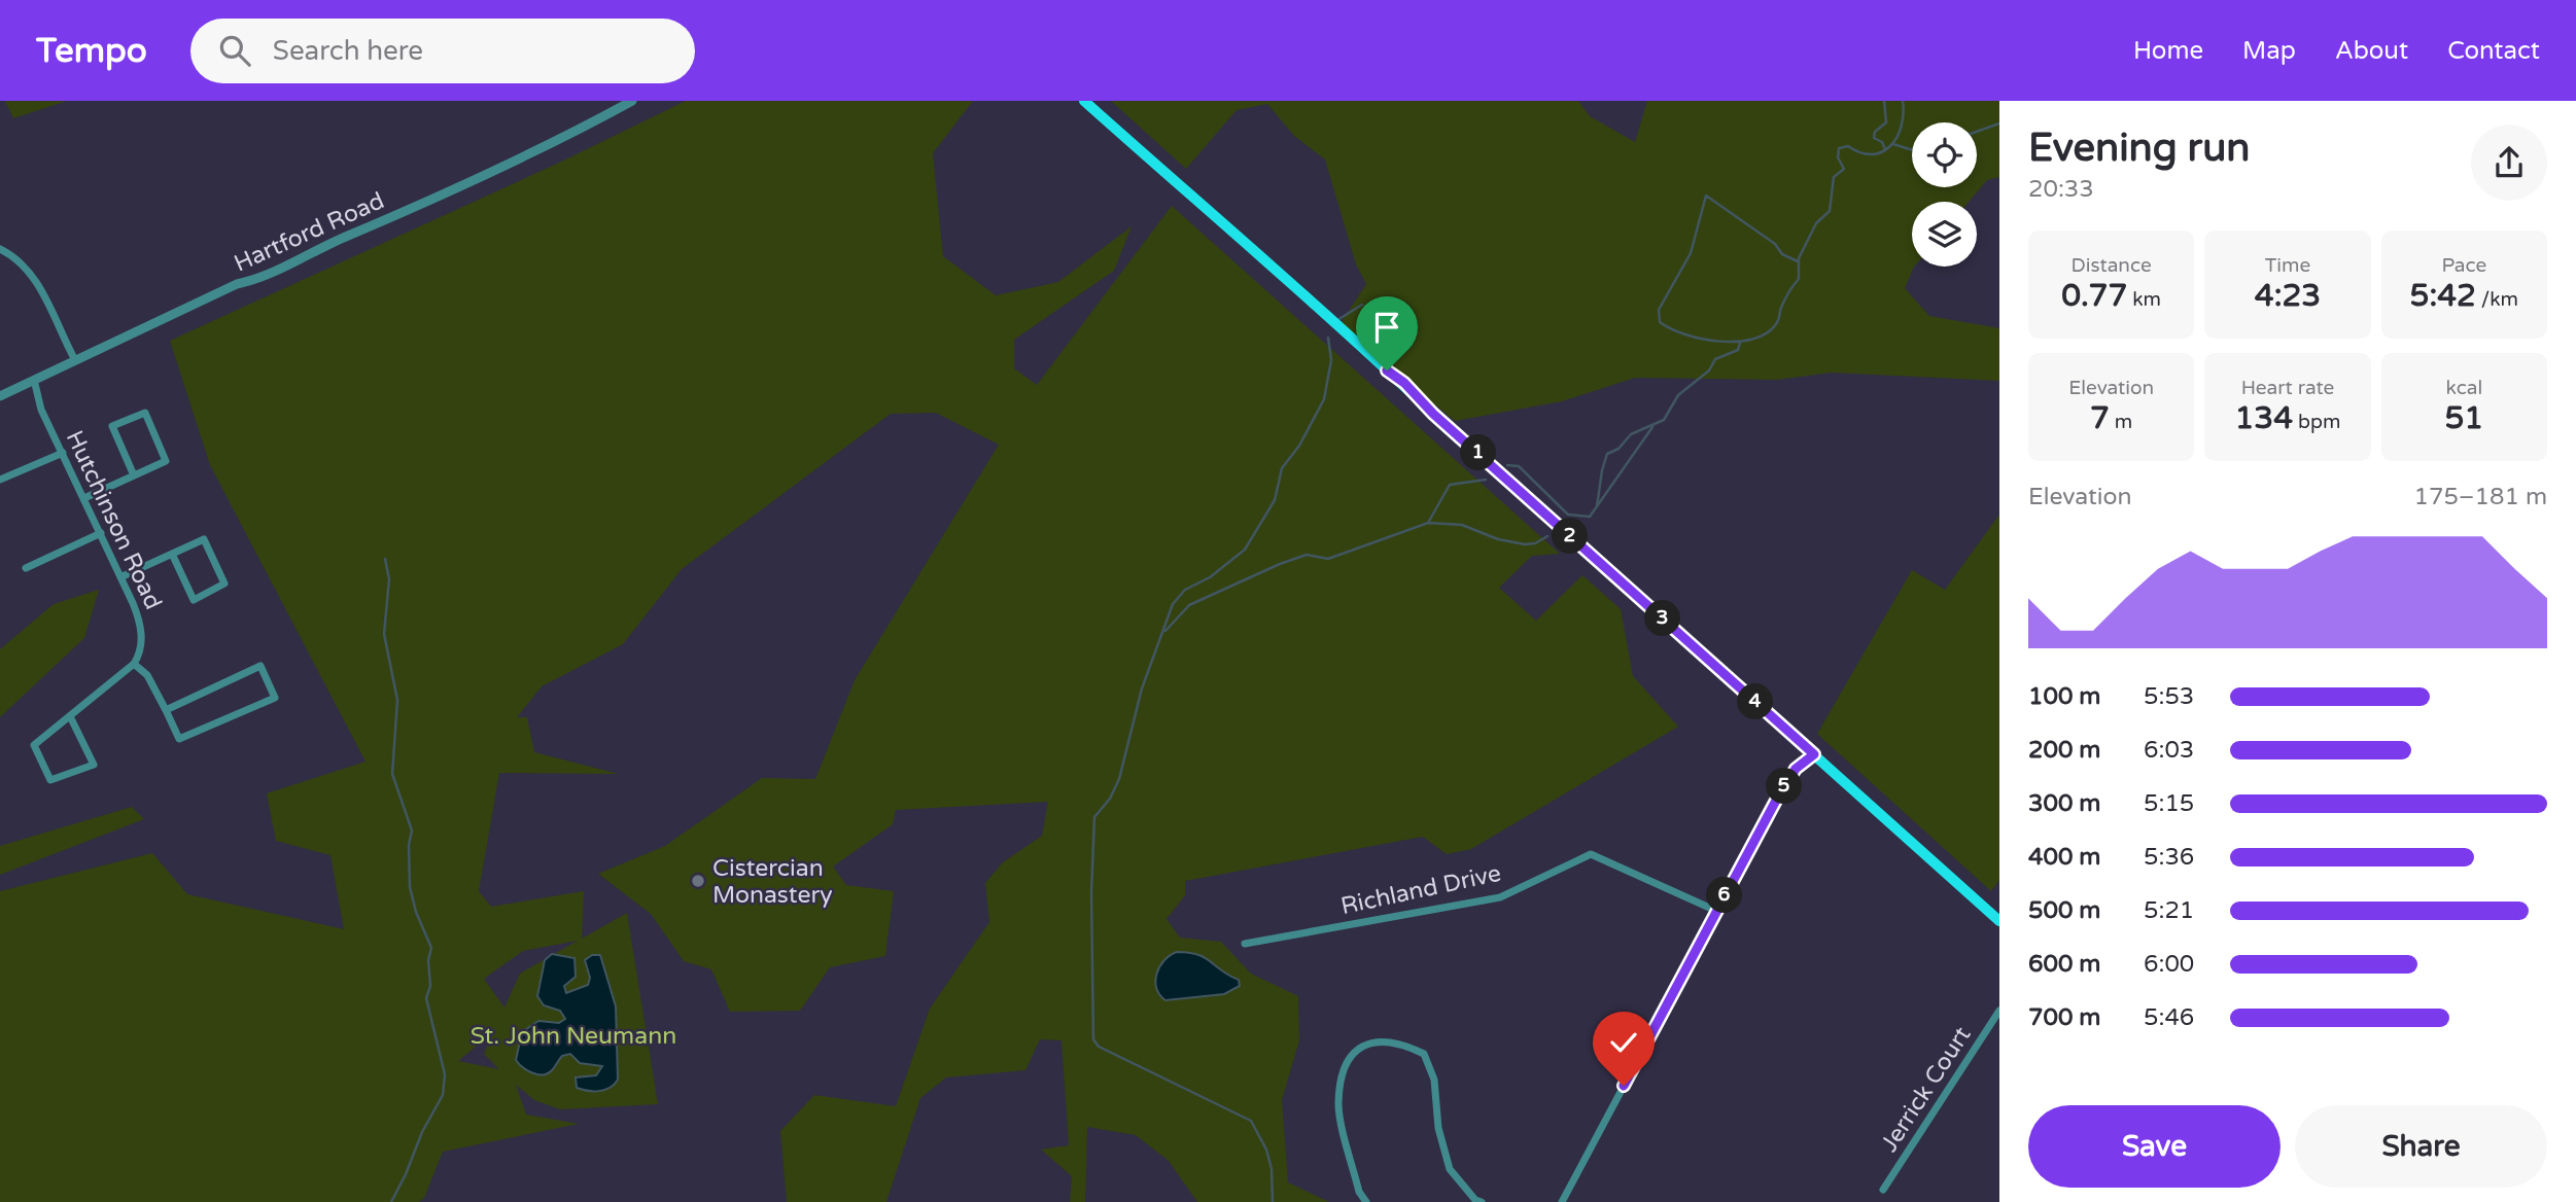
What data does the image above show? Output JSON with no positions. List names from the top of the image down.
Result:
{
  "streets": {
    "street": [
      "Hartford Road",
      "Hutchinson Road",
      "Richland Drive",
      "Jerrick Court"
    ]
  },
  "crossings": [
    ["Hartford Road", "Hutchinson Road"]
  ],
  "parks": ["St. John Neumann"],
  "places": ["Cistercian Monastery"],
  "page": {
    "header": "Tempo",
    "search": "Search here",
    "nav": [
      "Home",
      "Map",
      "About",
      "Contact"
    ],
    "heading": ["Evening run", "20:33"],
    "stats": [
      ["Distance", "0.77 km"],
      ["Time", "4:23"],
      ["Pace", "5:42 /km"],
      ["Elevation", "7 m"],
      ["Heart rate", "134 bpm"],
      ["kcal", "51"]
    ],
    "pins": [
      "1",
      "2",
      "3",
      "4",
      "5",
      "6"
    ],
    "chart": ["Elevation", "175–181 m"],
    "list": [
      {
        "name": "100 m",
        "note": "5:53"
      },
      {
        "name": "200 m",
        "note": "6:03"
      },
      {
        "name": "300 m",
        "note": "5:15"
      },
      {
        "name": "400 m",
        "note": "5:36"
      },
      {
        "name": "500 m",
        "note": "5:21"
      },
      {
        "name": "600 m",
        "note": "6:00"
      },
      {
        "name": "700 m",
        "note": "5:46"
      }
    ],
    "buttons": ["Save", "Share"]
  }
}
